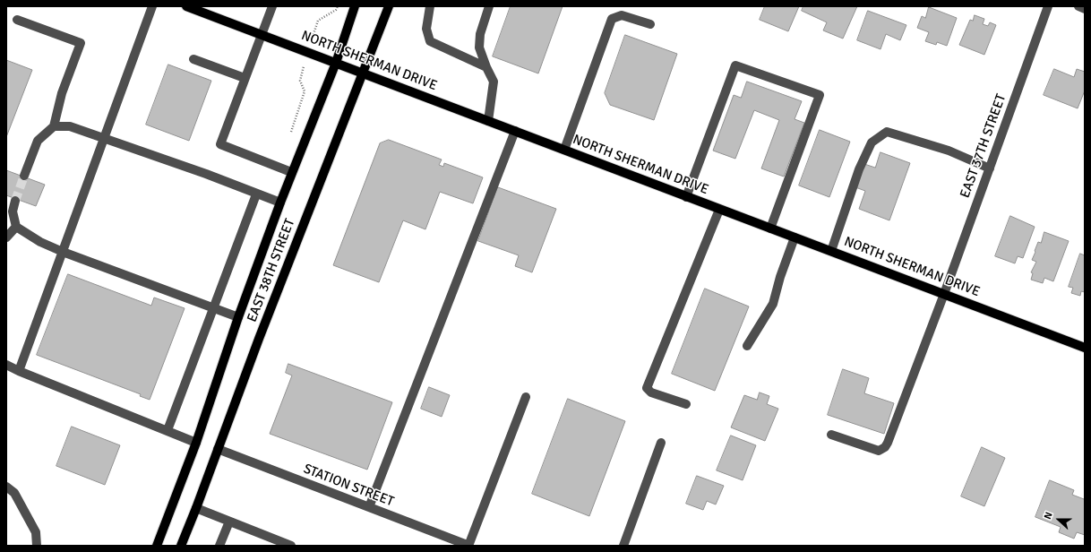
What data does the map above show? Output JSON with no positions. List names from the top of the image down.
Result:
{
  "streets": {
    "main road": ["NORTH SHERMAN DRIVE", "EAST 38TH STREET"],
    "street": ["EAST 37TH STREET", "STATION STREET"]
  },
  "crossings": [
    ["NORTH SHERMAN DRIVE", "EAST 37TH STREET"],
    ["NORTH SHERMAN DRIVE", "EAST 38TH STREET"],
    ["EAST 38TH STREET", "STATION STREET"]
  ],
  "north": "left"
}
